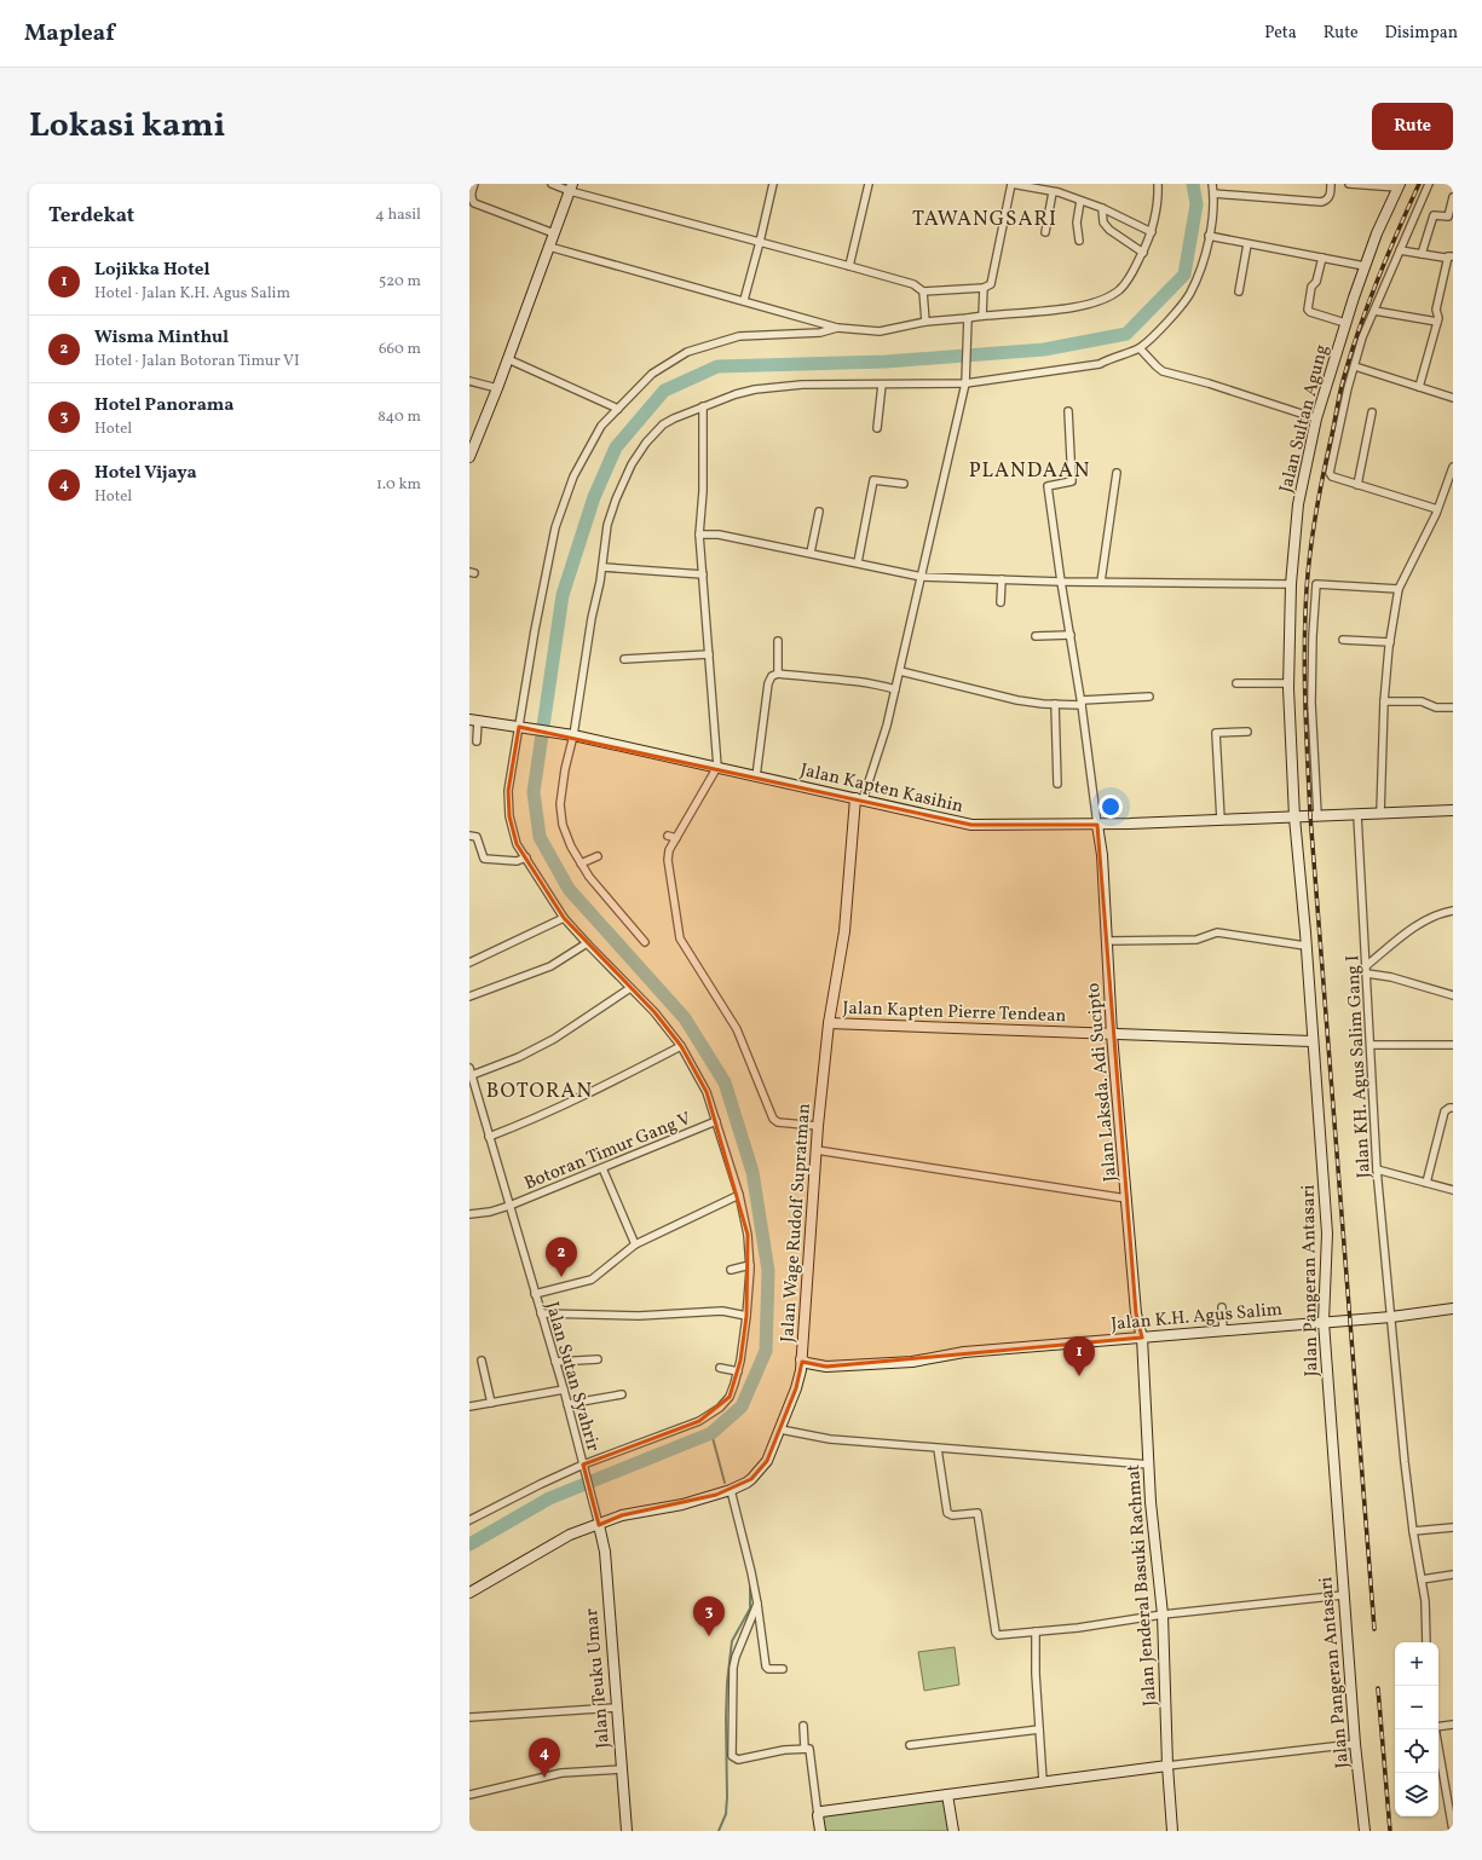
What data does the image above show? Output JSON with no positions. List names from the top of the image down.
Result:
{
  "streets": {
    "street": [
      "Jalan Sultan Agung",
      "Jalan Kapten Kasihin",
      "Jalan Kapten Pierre Tendean",
      "Jalan KH. Agus Salim Gang I",
      "Jalan Laksda. Adi Sucipto",
      "Botoran Timur Gang V",
      "Jalan Wage Rudolf Supratman",
      "Jalan Pangeran Antasari",
      "Jalan K.H. Agus Salim",
      "Jalan Sutan Syahrir",
      "Jalan Jenderal Basuki Rachmat",
      "Jalan Teuku Umar"
    ]
  },
  "crossings": [
    ["Jalan Sultan Agung", "Jalan Kapten Kasihin"],
    ["Jalan Sultan Agung", "Jalan Pangeran Antasari"],
    ["Jalan Kapten Kasihin", "Jalan KH. Agus Salim Gang I"],
    ["Jalan Kapten Kasihin", "Jalan Laksda. Adi Sucipto"],
    ["Jalan Kapten Kasihin", "Jalan Wage Rudolf Supratman"],
    ["Jalan Kapten Kasihin", "Jalan Pangeran Antasari"],
    ["Jalan Kapten Pierre Tendean", "Jalan Laksda. Adi Sucipto"],
    ["Jalan Kapten Pierre Tendean", "Jalan Wage Rudolf Supratman"],
    ["Jalan Kapten Pierre Tendean", "Jalan Pangeran Antasari"],
    ["Jalan KH. Agus Salim Gang I", "Jalan K.H. Agus Salim"],
    ["Jalan Laksda. Adi Sucipto", "Jalan K.H. Agus Salim"],
    ["Jalan Laksda. Adi Sucipto", "Jalan Jenderal Basuki Rachmat"],
    ["Botoran Timur Gang V", "Jalan Sutan Syahrir"],
    ["Jalan Wage Rudolf Supratman", "Jalan K.H. Agus Salim"],
    ["Jalan Wage Rudolf Supratman", "Jalan Sutan Syahrir"],
    ["Jalan Wage Rudolf Supratman", "Jalan Teuku Umar"],
    ["Jalan Pangeran Antasari", "Jalan K.H. Agus Salim"],
    ["Jalan K.H. Agus Salim", "Jalan Jenderal Basuki Rachmat"],
    ["Jalan Sutan Syahrir", "Jalan Teuku Umar"]
  ],
  "districts": ["TAWANGSARI", "PLANDAAN", "BOTORAN"],
  "page": {
    "header": "Mapleaf",
    "nav": ["Peta", "Rute", "Disimpan"],
    "title": "Lokasi kami",
    "buttons": "Rute",
    "heading": ["Terdekat", "4 hasil"],
    "list": [
      {
        "mark": "1",
        "name": "Lojikka Hotel",
        "note": "Hotel · Jalan K.H. Agus Salim",
        "value": "520 m"
      },
      {
        "mark": "2",
        "name": "Wisma Minthul",
        "note": "Hotel · Jalan Botoran Timur VI",
        "value": "660 m"
      },
      {
        "mark": "3",
        "name": "Hotel Panorama",
        "note": "Hotel",
        "value": "840 m"
      },
      {
        "mark": "4",
        "name": "Hotel Vijaya",
        "note": "Hotel",
        "value": "1.0 km"
      }
    ],
    "pins": [
      "2",
      "1",
      "3",
      "4"
    ],
    "map_buttons": ["+", "−"]
  }
}
